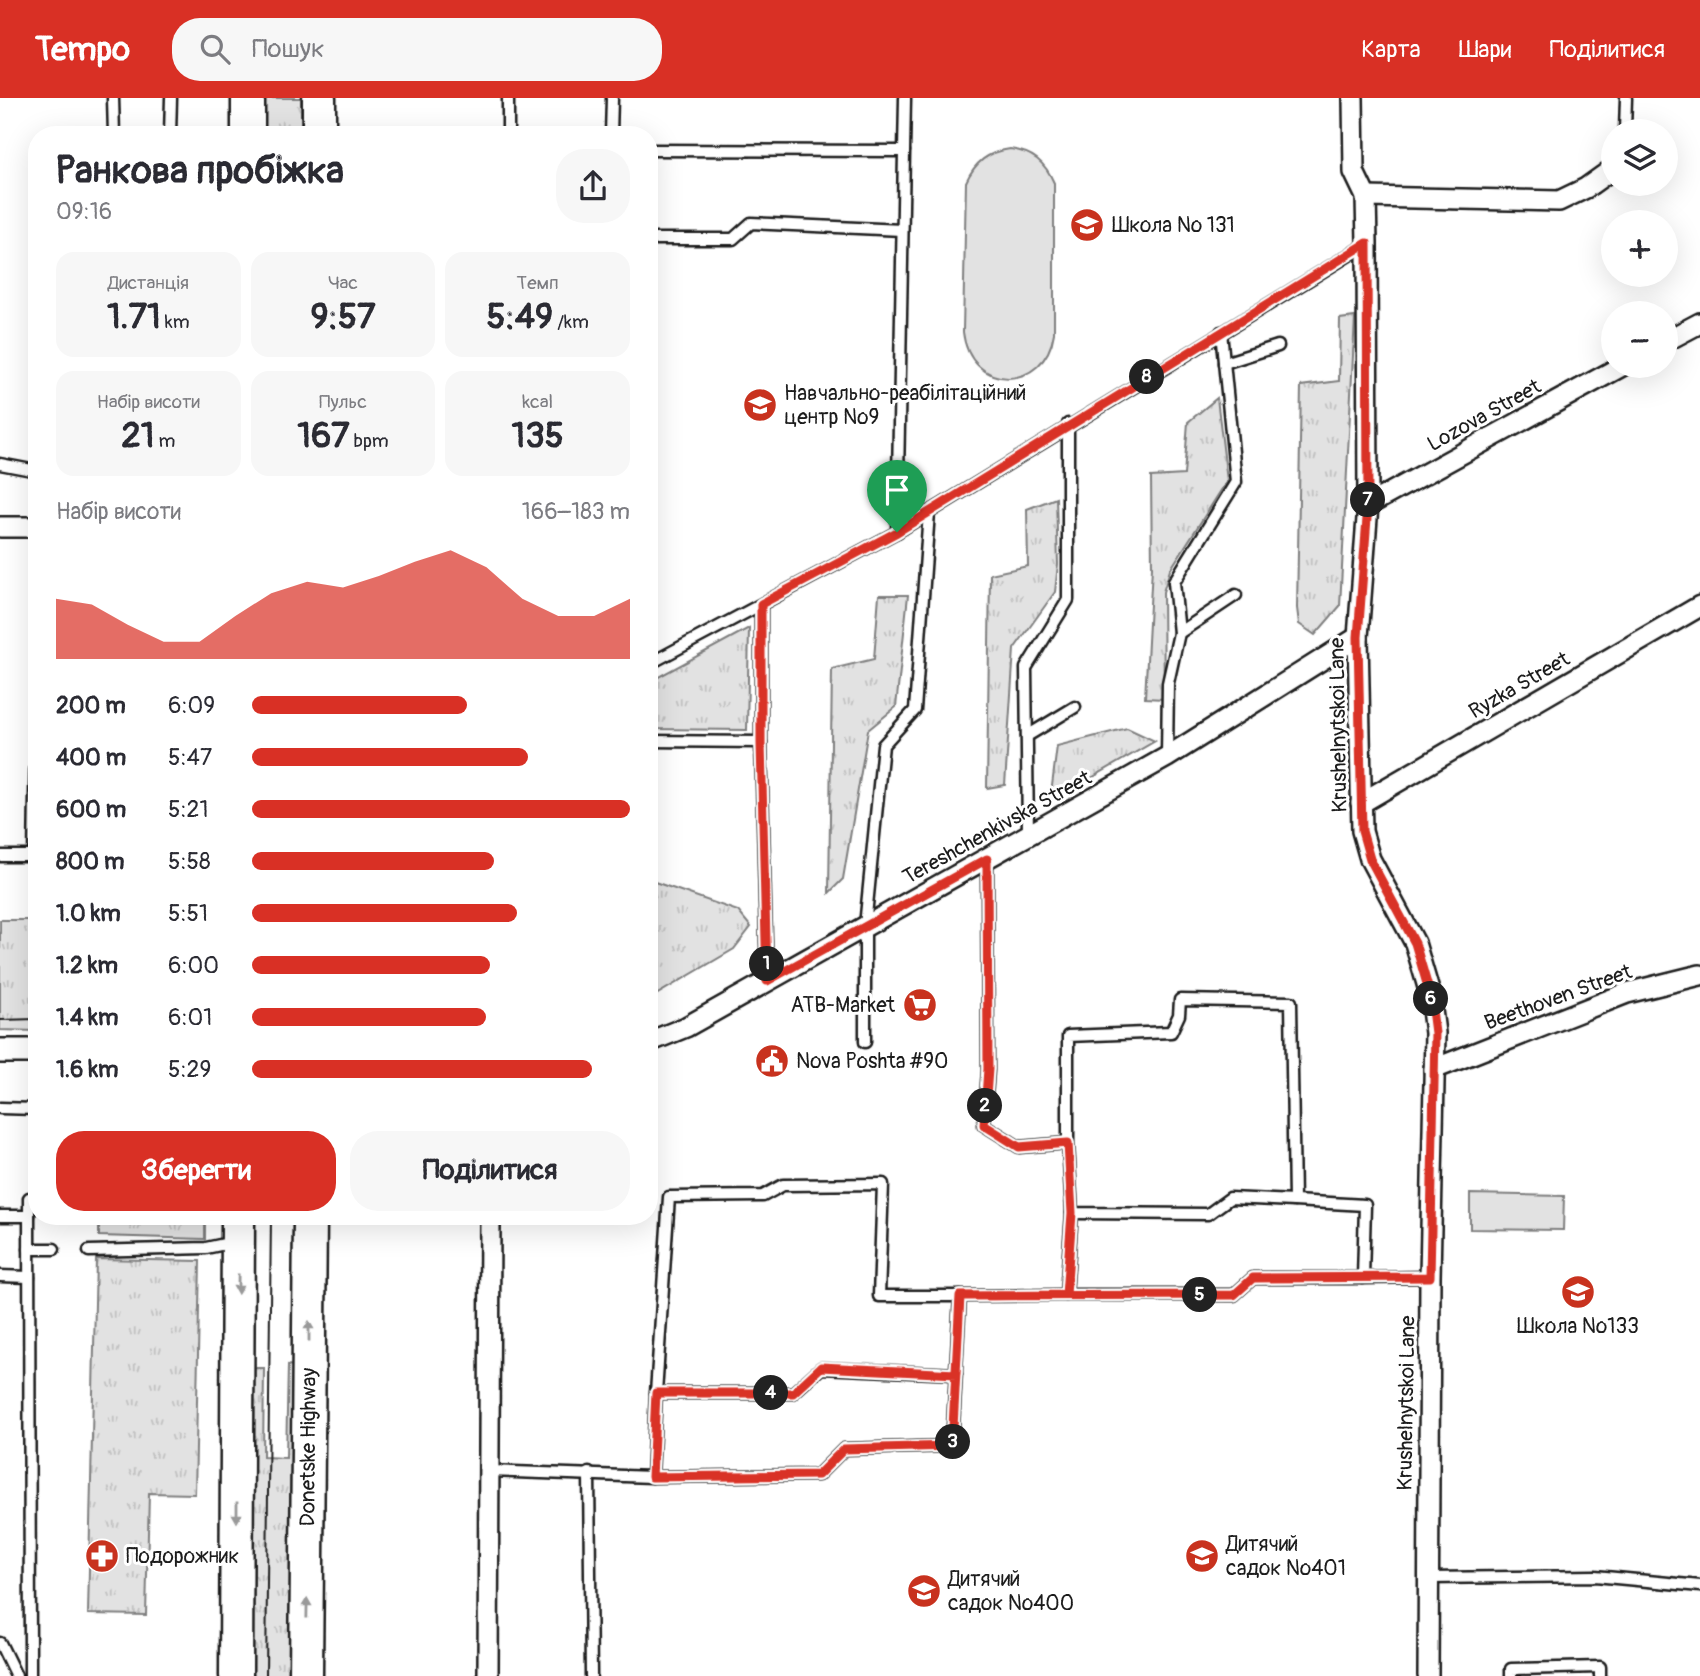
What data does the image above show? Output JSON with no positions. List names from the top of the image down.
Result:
{
  "streets": {
    "highway": ["Donetske Highway"],
    "street": [
      "Lozova Street",
      "Ryzka Street",
      "Krushelnytskoi Lane",
      "Tereshchenkivska Street",
      "Beethoven Street"
    ]
  },
  "crossings": [
    ["Lozova Street", "Krushelnytskoi Lane"],
    ["Ryzka Street", "Krushelnytskoi Lane"],
    ["Krushelnytskoi Lane", "Tereshchenkivska Street"],
    ["Krushelnytskoi Lane", "Beethoven Street"]
  ],
  "places": {
    "school or university": [
      "Школа № 131",
      "Навчально-реабілітаційний центр №9",
      "Школа №133",
      "Дитячий садок №401",
      "Дитячий садок №400"
    ],
    "supermarket": ["ATB-Market"],
    "public building": ["Nova Poshta #90"],
    "pharmacy": ["Подорожник"]
  },
  "page": {
    "header": "Tempo",
    "search": "Пошук",
    "nav": ["Карта", "Шари", "Поділитися"],
    "map_buttons": ["+", "−"],
    "heading": ["Ранкова пробіжка", "09:16"],
    "stats": [
      ["Дистанція", "1.71 km"],
      ["Час", "9:57"],
      ["Темп", "5:49 /km"],
      ["Набір висоти", "21 m"],
      ["Пульс", "167 bpm"],
      ["kcal", "135"]
    ],
    "pins": [
      "8",
      "7",
      "1",
      "6",
      "2",
      "5",
      "4",
      "3"
    ],
    "chart": ["Набір висоти", "166–183 m"],
    "list": [
      {
        "name": "200 m",
        "note": "6:09"
      },
      {
        "name": "400 m",
        "note": "5:47"
      },
      {
        "name": "600 m",
        "note": "5:21"
      },
      {
        "name": "800 m",
        "note": "5:58"
      },
      {
        "name": "1.0 km",
        "note": "5:51"
      },
      {
        "name": "1.2 km",
        "note": "6:00"
      },
      {
        "name": "1.4 km",
        "note": "6:01"
      },
      {
        "name": "1.6 km",
        "note": "5:29"
      }
    ],
    "buttons": ["Зберегти", "Поділитися"]
  }
}
